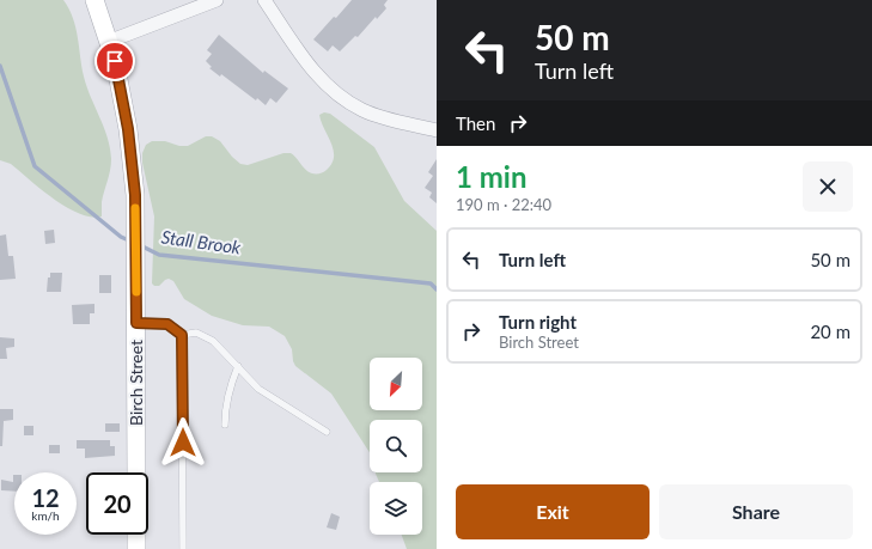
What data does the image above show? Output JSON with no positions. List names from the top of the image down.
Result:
{
  "streets": {
    "street": ["Birch Street"]
  },
  "water": ["Stall Brook"],
  "north": "bottom left",
  "page": {
    "turn": ["50 m", "Turn left"],
    "then": "Then",
    "heading": ["1 min", "190 m · 22:40"],
    "list": [
      {
        "name": "Turn left",
        "value": "50 m"
      },
      {
        "name": "Turn right",
        "note": "Birch Street",
        "value": "20 m"
      }
    ],
    "speed": "12 km/h",
    "limit": "20",
    "buttons": ["Exit", "Share"]
  }
}
